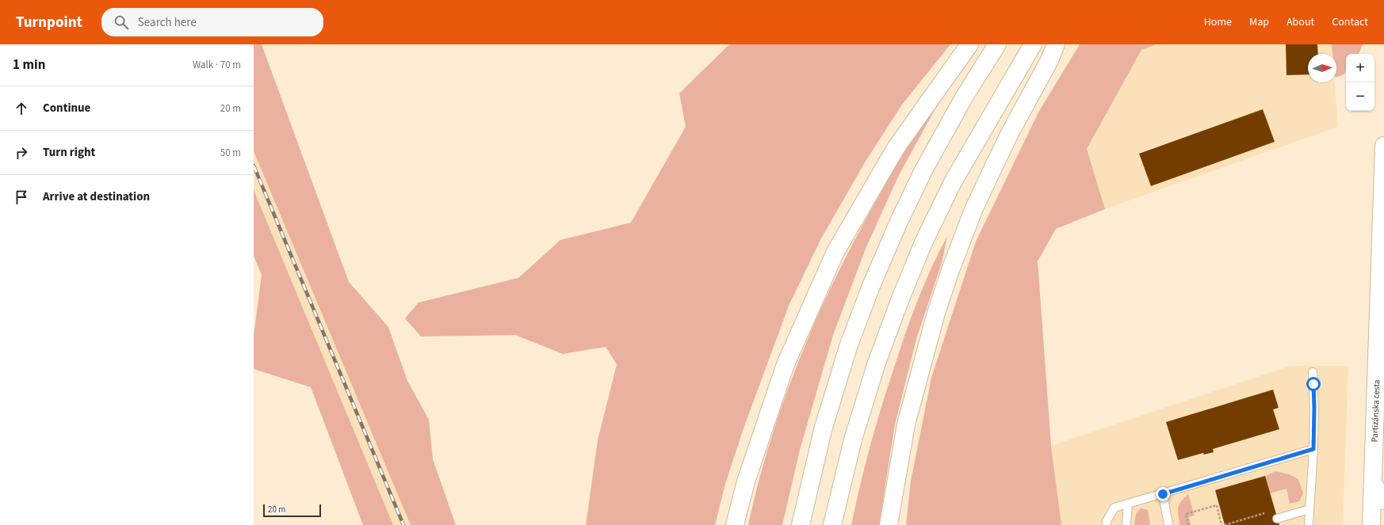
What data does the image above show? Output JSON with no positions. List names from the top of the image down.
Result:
{
  "streets": {
    "main road": ["Partizánska cesta"]
  },
  "scale_bar": "20 m",
  "north": "right",
  "page": {
    "header": "Turnpoint",
    "search": "Search here",
    "nav": [
      "Home",
      "Map",
      "About",
      "Contact"
    ],
    "heading": ["1 min", "Walk · 70 m"],
    "map_buttons": ["+", "−"],
    "list": [
      ["Continue", "20 m"],
      ["Turn right", "50 m"],
      "Arrive at destination"
    ],
    "scale": "20 m"
  }
}
